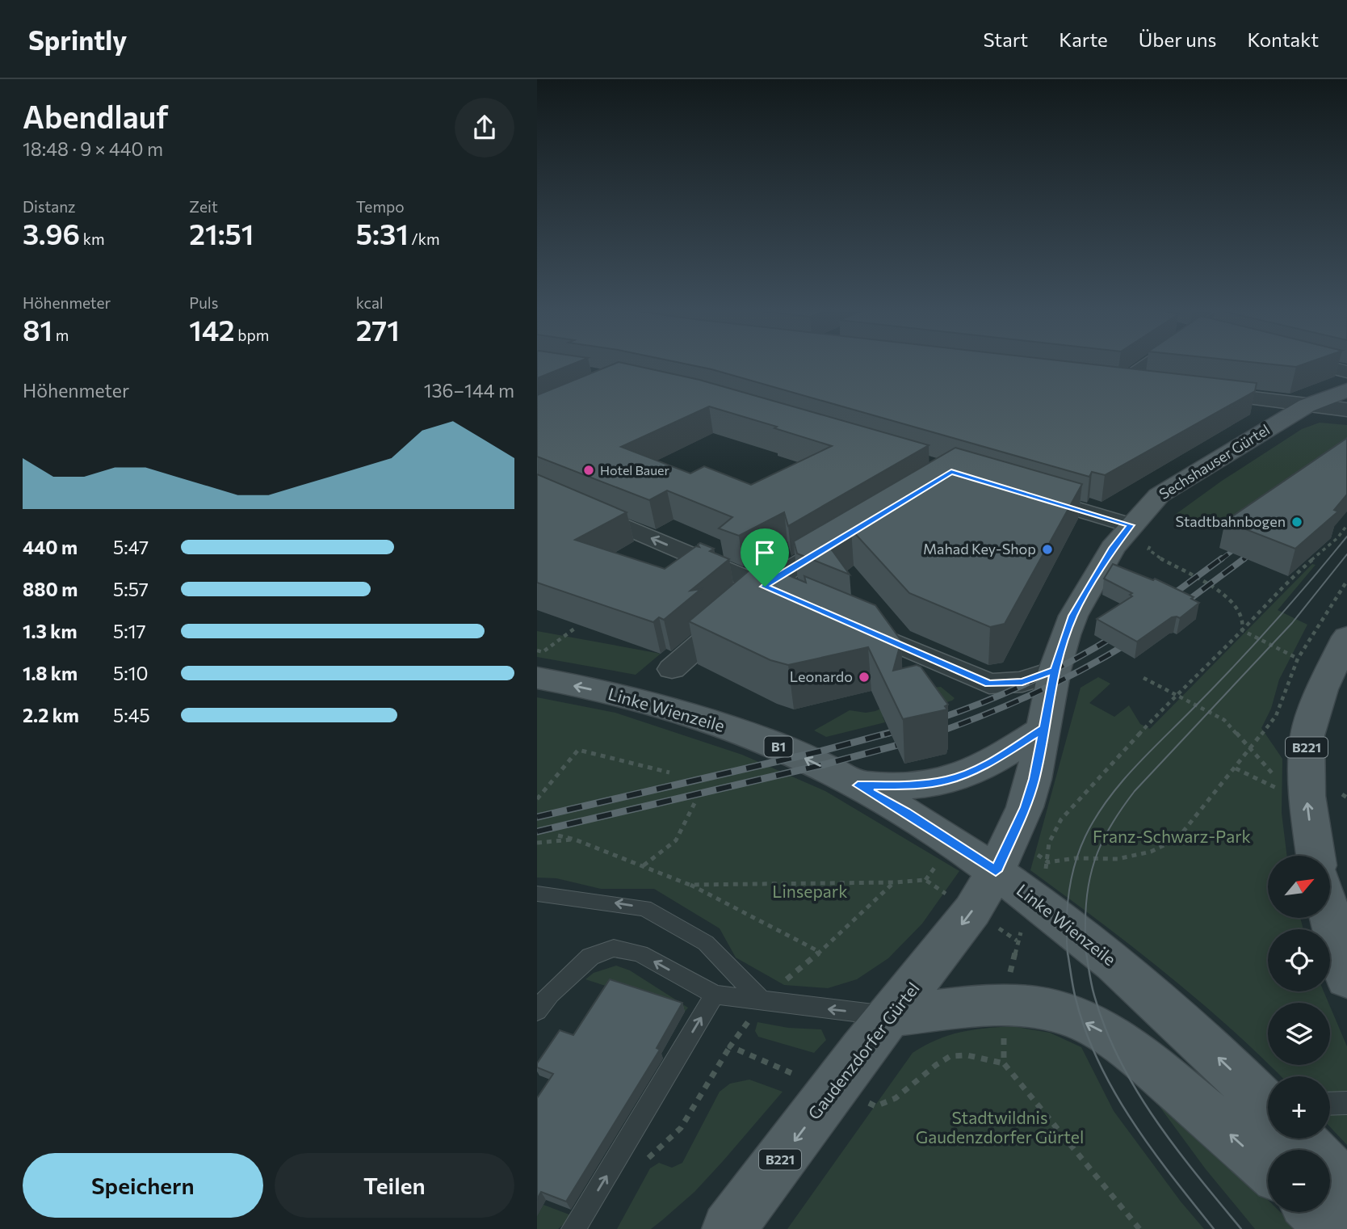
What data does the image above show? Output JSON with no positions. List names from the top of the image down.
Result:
{
  "streets": {
    "main road": [
      "Sechshauser Gürtel",
      "Linke Wienzeile",
      "B1",
      "B221",
      "Gaudenzdorfer Gürtel"
    ]
  },
  "crossings": [
    ["Sechshauser Gürtel", "Linke Wienzeile"],
    ["Sechshauser Gürtel", "B221"],
    ["Sechshauser Gürtel", "Gaudenzdorfer Gürtel"],
    ["Linke Wienzeile", "Gaudenzdorfer Gürtel"]
  ],
  "one_way": ["Gaudenzdorfer Gürtel"],
  "parks": ["Franz-Schwarz-Park", "Linsepark", "Stadtwildnis Gaudenzdorfer Gürtel"],
  "places": [
    "Hotel Bauer",
    "Stadtbahnbogen",
    "Mahad Key-Shop",
    "Leonardo"
  ],
  "north": "top right",
  "page": {
    "header": "Sprintly",
    "nav": [
      "Start",
      "Karte",
      "Über uns",
      "Kontakt"
    ],
    "heading": ["Abendlauf", "18:48 · 9 × 440 m"],
    "stats": [
      ["Distanz", "3.96 km"],
      ["Zeit", "21:51"],
      ["Tempo", "5:31 /km"],
      ["Höhenmeter", "81 m"],
      ["Puls", "142 bpm"],
      ["kcal", "271"]
    ],
    "chart": ["Höhenmeter", "136–144 m"],
    "list": [
      {
        "name": "440 m",
        "note": "5:47"
      },
      {
        "name": "880 m",
        "note": "5:57"
      },
      {
        "name": "1.3 km",
        "note": "5:17"
      },
      {
        "name": "1.8 km",
        "note": "5:10"
      },
      {
        "name": "2.2 km",
        "note": "5:45"
      }
    ],
    "map_buttons": ["+", "−"],
    "buttons": ["Speichern", "Teilen"]
  }
}
